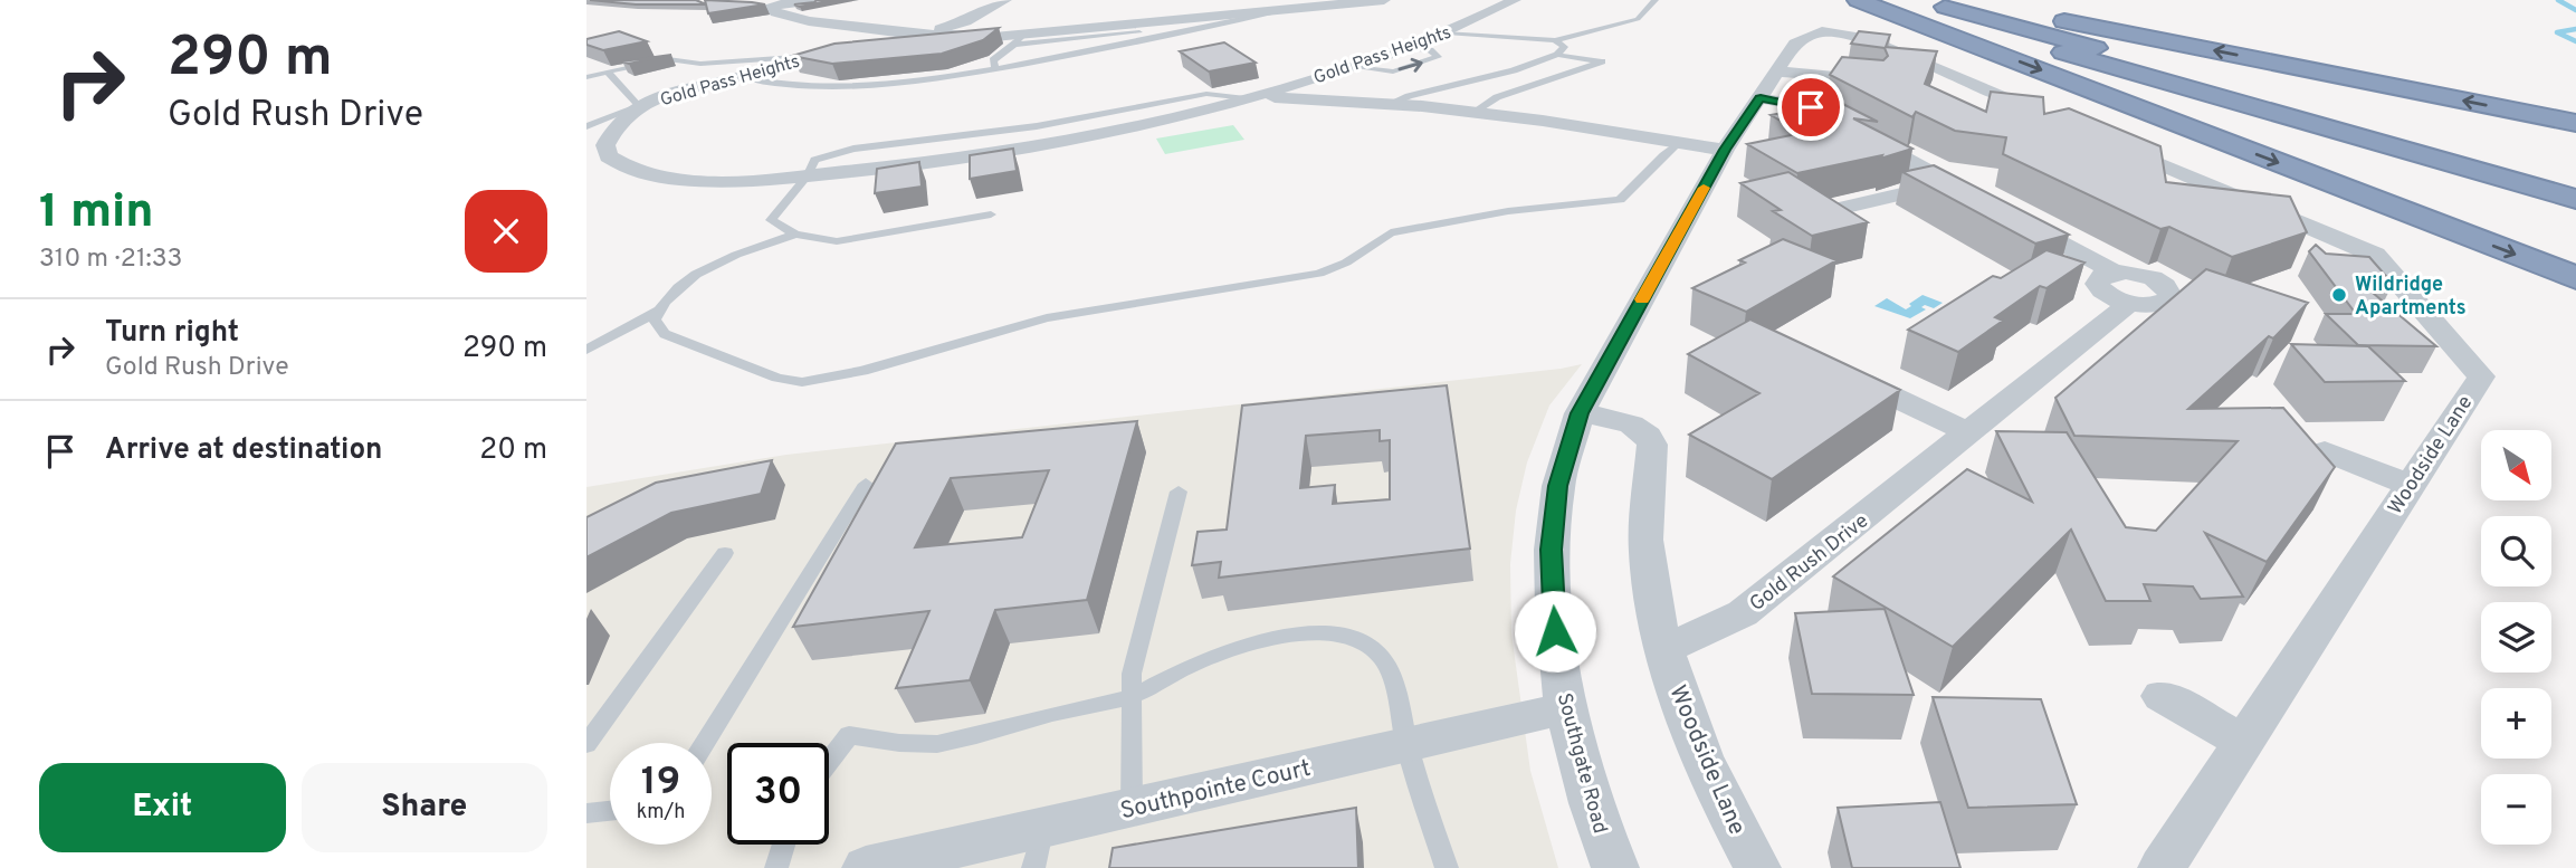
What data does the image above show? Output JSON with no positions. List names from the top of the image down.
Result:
{
  "streets": {
    "street": [
      "Gold Pass Heights",
      "Woodside Lane",
      "Gold Rush Drive",
      "Southgate Road",
      "Southpointe Court"
    ]
  },
  "crossings": [
    ["Woodside Lane", "Gold Rush Drive"],
    ["Southgate Road", "Southpointe Court"]
  ],
  "places": ["Wildridge Apartments"],
  "north": "bottom right",
  "page": {
    "turn": ["290 m", "Gold Rush Drive"],
    "heading": ["1 min", "310 m · 21:33"],
    "list": [
      {
        "name": "Turn right",
        "note": "Gold Rush Drive",
        "value": "290 m"
      },
      {
        "name": "Arrive at destination",
        "value": "20 m"
      }
    ],
    "map_buttons": ["+", "−"],
    "speed": "19 km/h",
    "limit": "30",
    "buttons": ["Exit", "Share"]
  }
}
